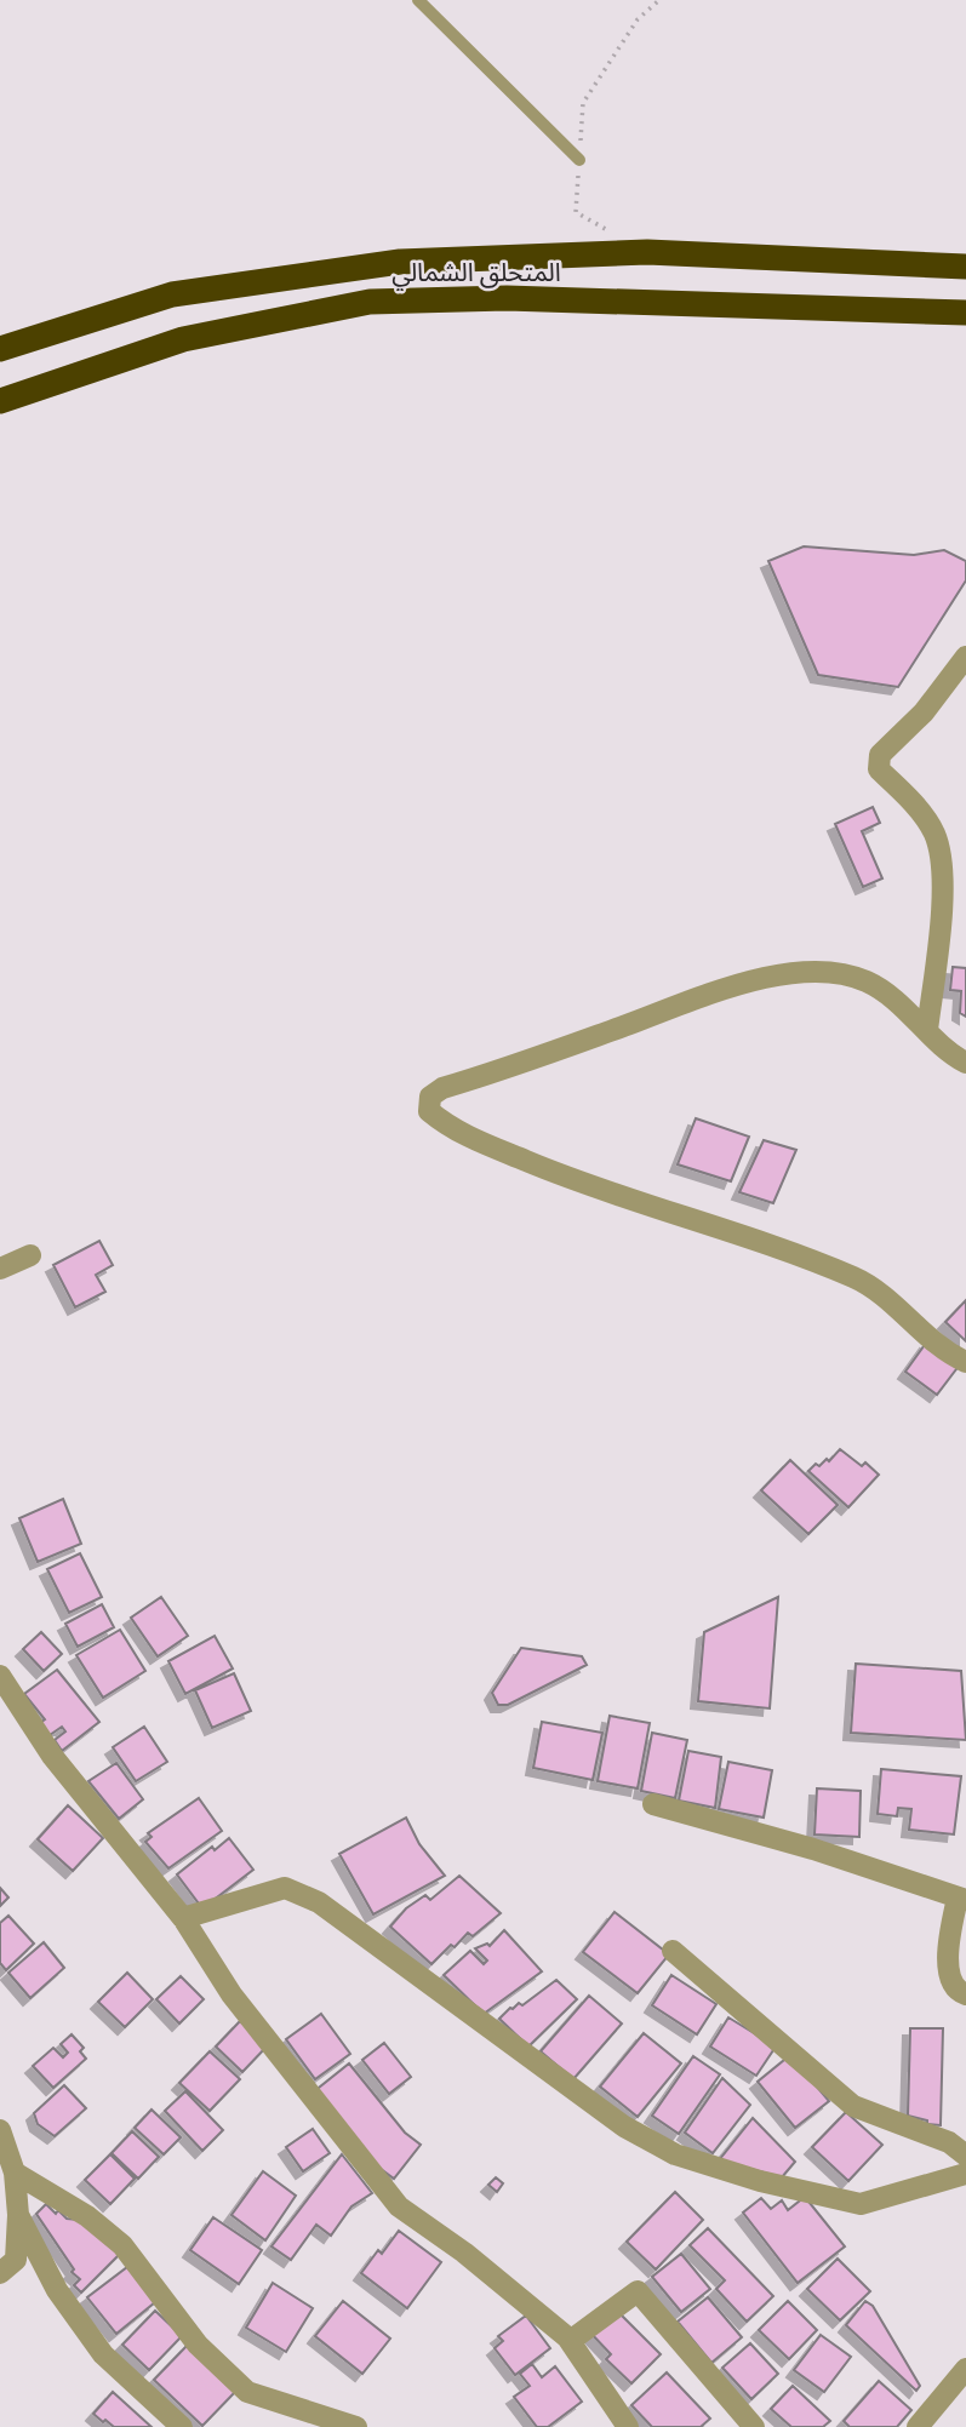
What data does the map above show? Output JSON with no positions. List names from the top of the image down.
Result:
{
  "streets": {
    "highway": ["المتحلق الشمالي"]
  }
}
